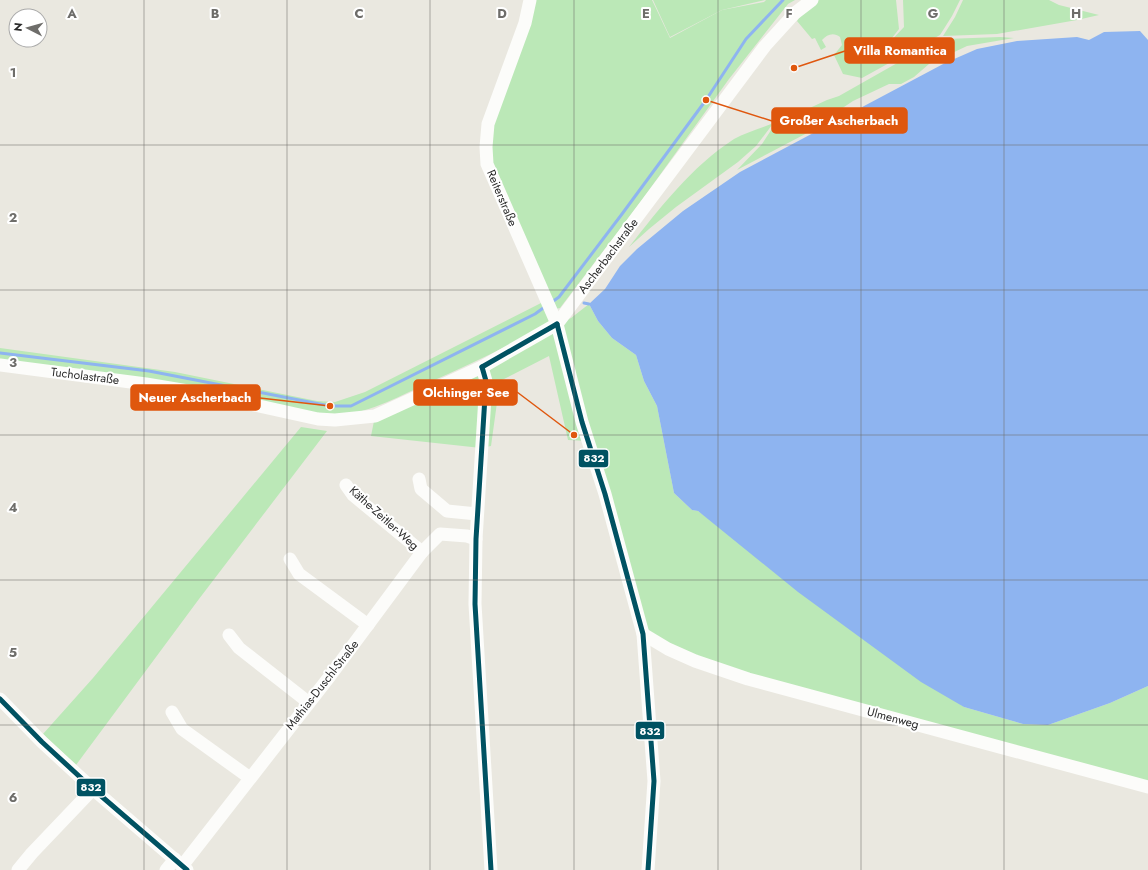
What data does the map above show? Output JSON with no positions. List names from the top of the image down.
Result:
{
  "streets": {
    "street": [
      "Reiterstraße",
      "Ascherbachstraße",
      "Tucholastraße",
      "Käthe-Zeitler-Weg",
      "Mathias-Duschl-Straße",
      "Ulmenweg"
    ]
  },
  "crossings": [
    ["Reiterstraße", "Ascherbachstraße"],
    ["Reiterstraße", "Ulmenweg"],
    ["Ascherbachstraße", "Tucholastraße"],
    ["Käthe-Zeitler-Weg", "Mathias-Duschl-Straße"]
  ],
  "places": [
    "Villa Romantica",
    "Großer Ascherbach",
    "Neuer Ascherbach",
    "Olchinger See"
  ],
  "lines": ["transit line 832"],
  "north": "left",
  "grid": {
    "columns": [
      "A",
      "B",
      "C",
      "D",
      "E",
      "F",
      "G",
      "H"
    ],
    "rows": [
      "1",
      "2",
      "3",
      "4",
      "5",
      "6"
    ]
  }
}
